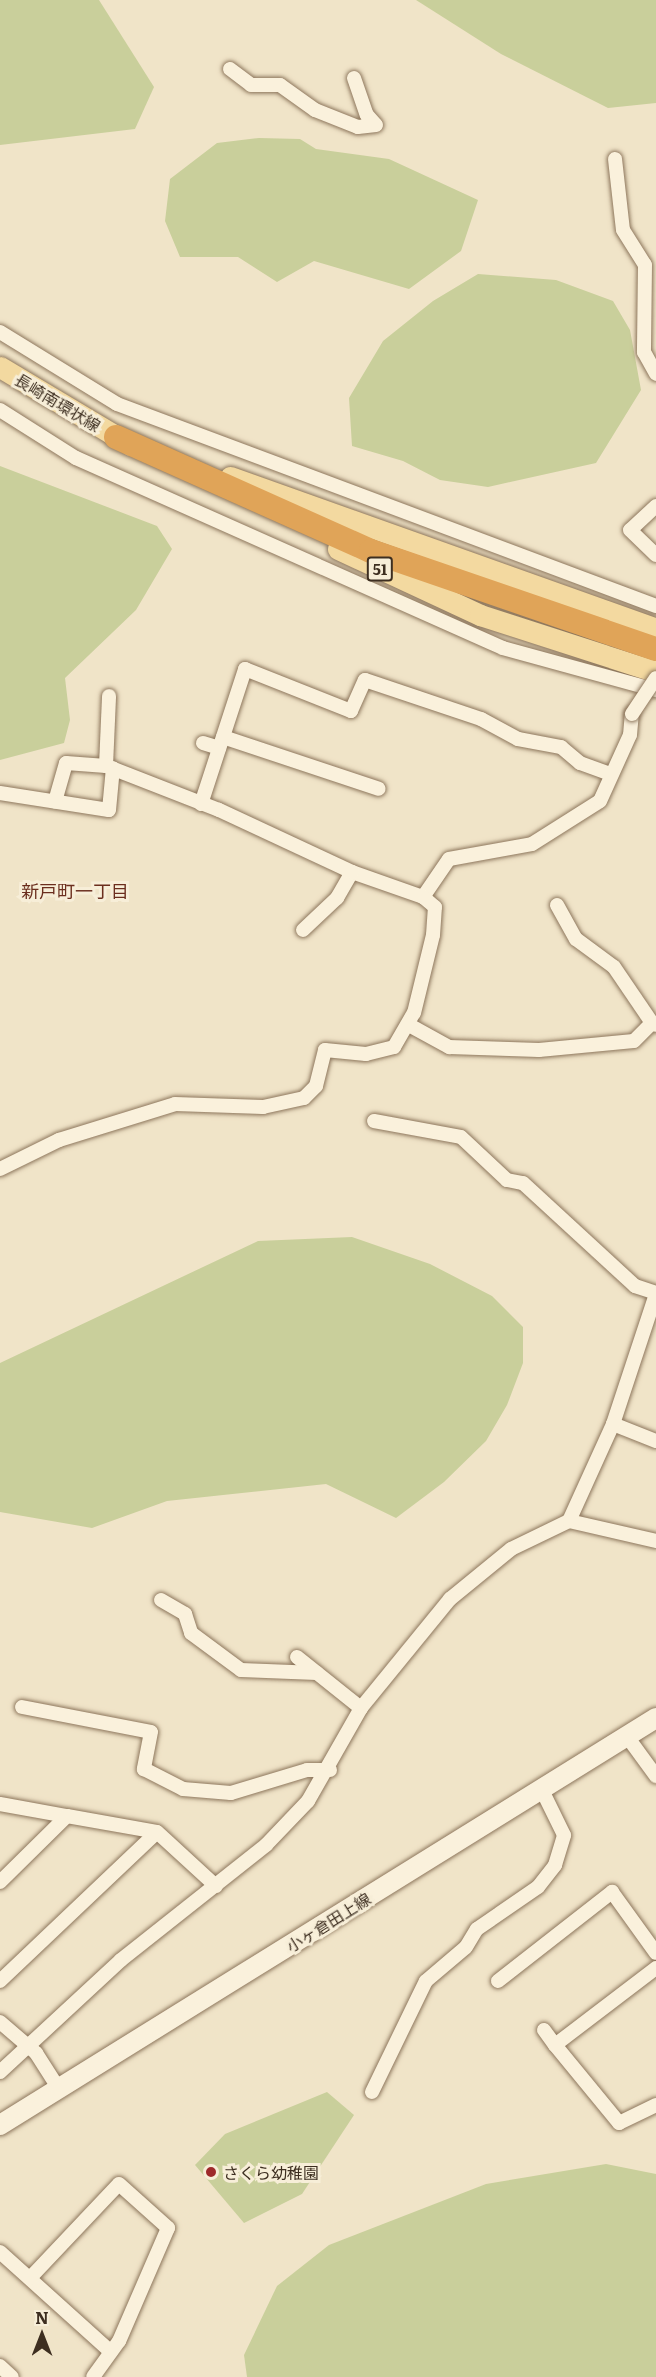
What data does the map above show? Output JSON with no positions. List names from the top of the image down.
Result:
{
  "streets": {
    "highway": ["51"],
    "main road": ["長崎南環状線", "小ヶ倉田上線"]
  },
  "crossings": [
    ["長崎南環状線", "51"]
  ],
  "districts": ["新戸町一丁目"],
  "places": ["さくら幼稚園"],
  "north": "top"
}
